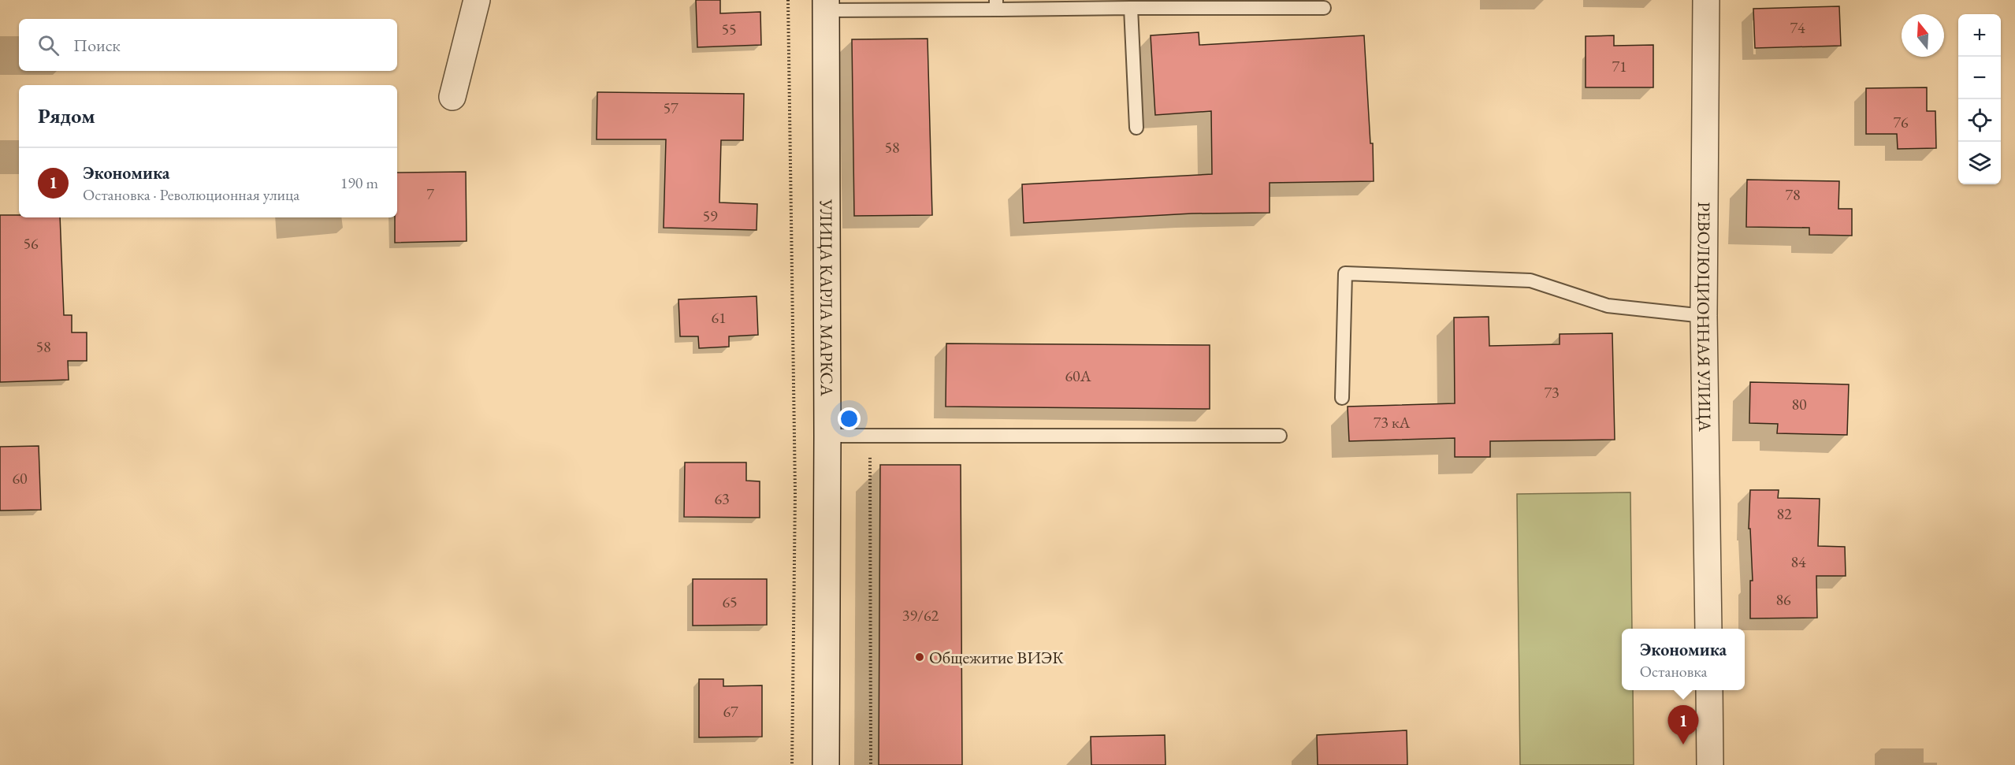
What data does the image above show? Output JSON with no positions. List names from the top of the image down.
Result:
{
  "streets": {
    "street": ["УЛИЦА КАРЛА МАРКСА", "РЕВОЛЮЦИОННАЯ УЛИЦА"]
  },
  "places": ["Общежитие ВИЭК"],
  "house_numbers": [
    "74",
    "55",
    "71",
    "57",
    "76",
    "58",
    "7",
    "78",
    "59",
    "56",
    "61",
    "58",
    "60А",
    "73",
    "80",
    "73 кА",
    "60",
    "63",
    "82",
    "84",
    "86",
    "65",
    "39/62",
    "67"
  ],
  "north": "top",
  "page": {
    "map_buttons": ["+", "−"],
    "search": "Поиск",
    "heading": "Рядом",
    "list": [
      {
        "mark": "1",
        "name": "Экономика",
        "note": "Остановка · Революционная улица",
        "value": "190 m"
      }
    ],
    "popup": ["Экономика", "Остановка"],
    "pins": "1"
  }
}
